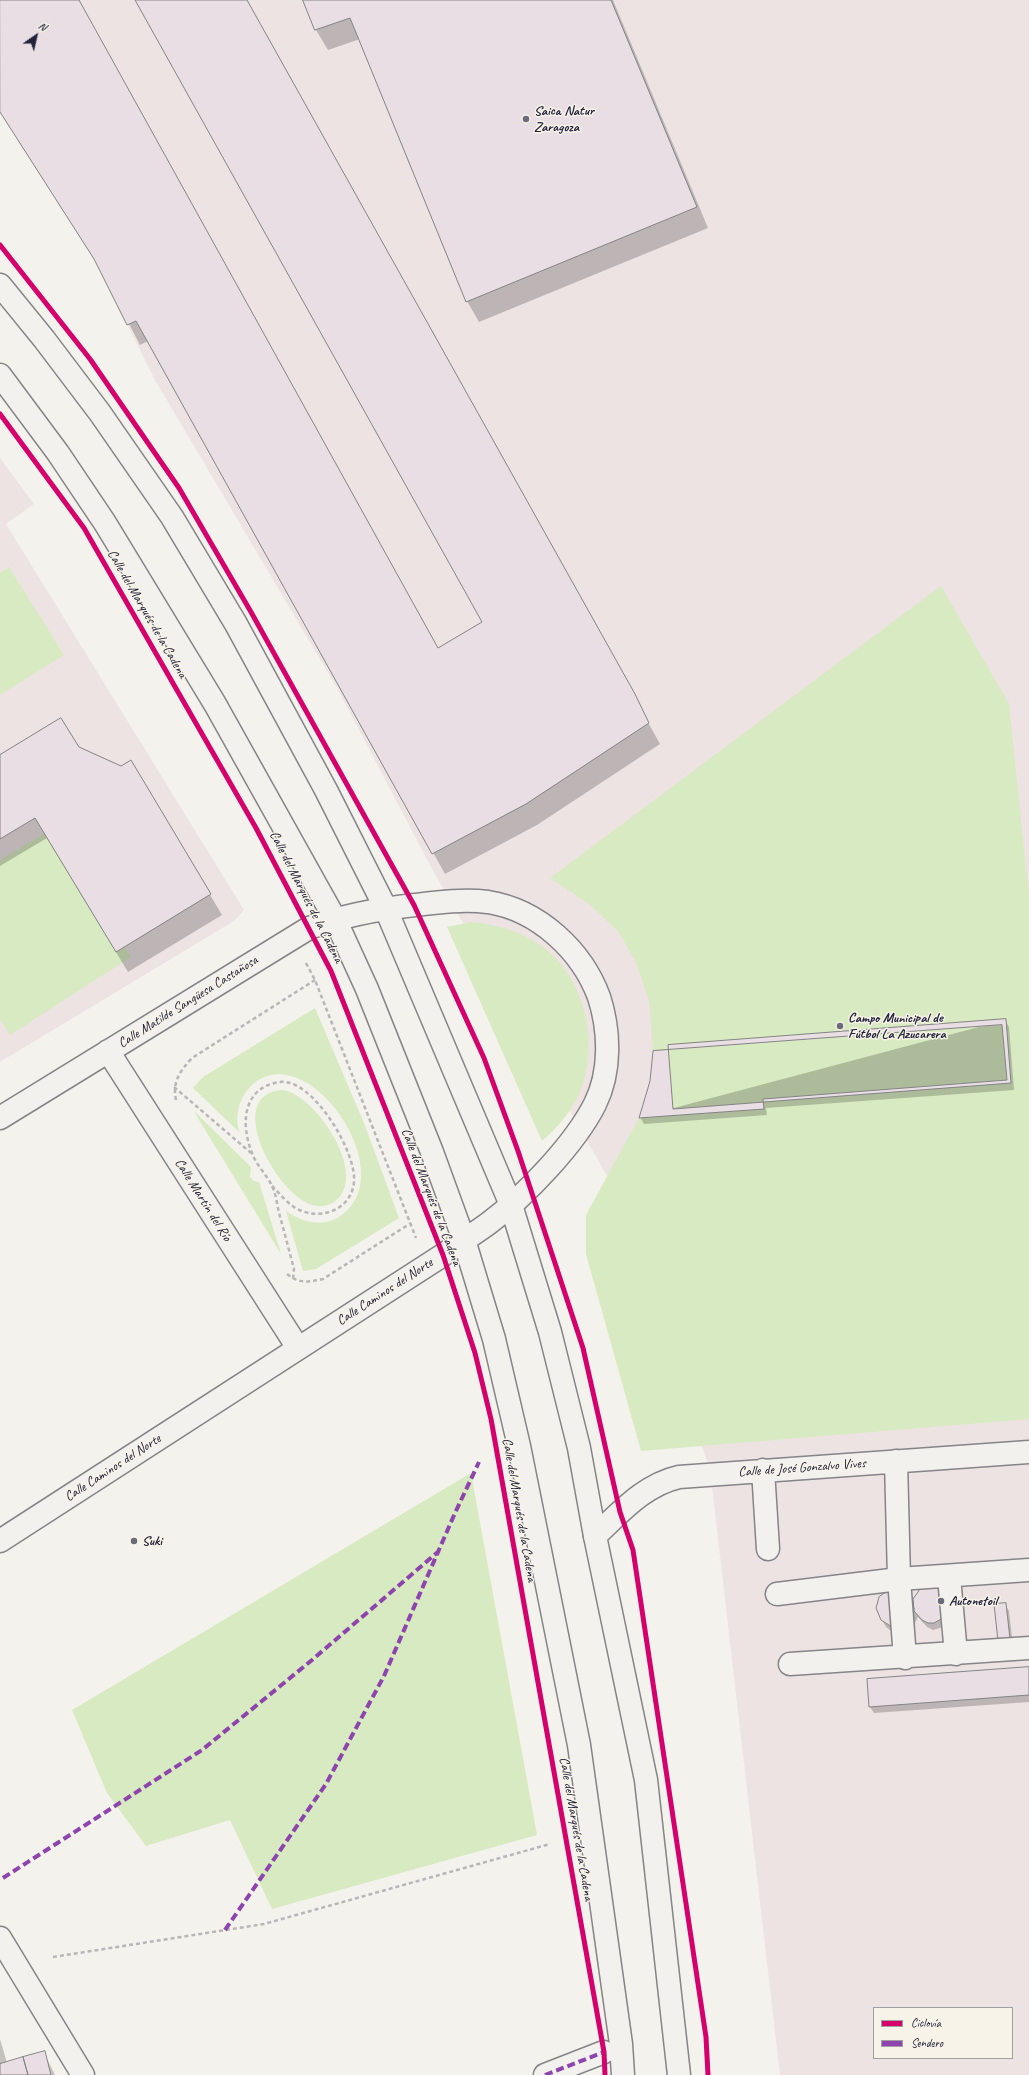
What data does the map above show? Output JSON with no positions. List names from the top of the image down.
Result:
{
  "streets": {
    "main road": [
      "Calle del Marqués de la Cadena",
      "Calle Matilde Sangüesa Castañosa",
      "Calle Martín del Río",
      "Calle Caminos del Norte",
      "Calle de José Gonzalvo Vives"
    ]
  },
  "crossings": [
    ["Calle del Marqués de la Cadena", "Calle Matilde Sangüesa Castañosa"],
    ["Calle del Marqués de la Cadena", "Calle Caminos del Norte"],
    ["Calle Matilde Sangüesa Castañosa", "Calle Martín del Río"],
    ["Calle Matilde Sangüesa Castañosa", "Calle Caminos del Norte"],
    ["Calle Martín del Río", "Calle Caminos del Norte"]
  ],
  "places": [
    "Saica Natur Zaragoza",
    "Campo Municipal de Fútbol La Azucarera",
    "Suki",
    "Autonetoil"
  ],
  "legend": ["Ciclovía", "Sendero"],
  "north": "top right"
}
